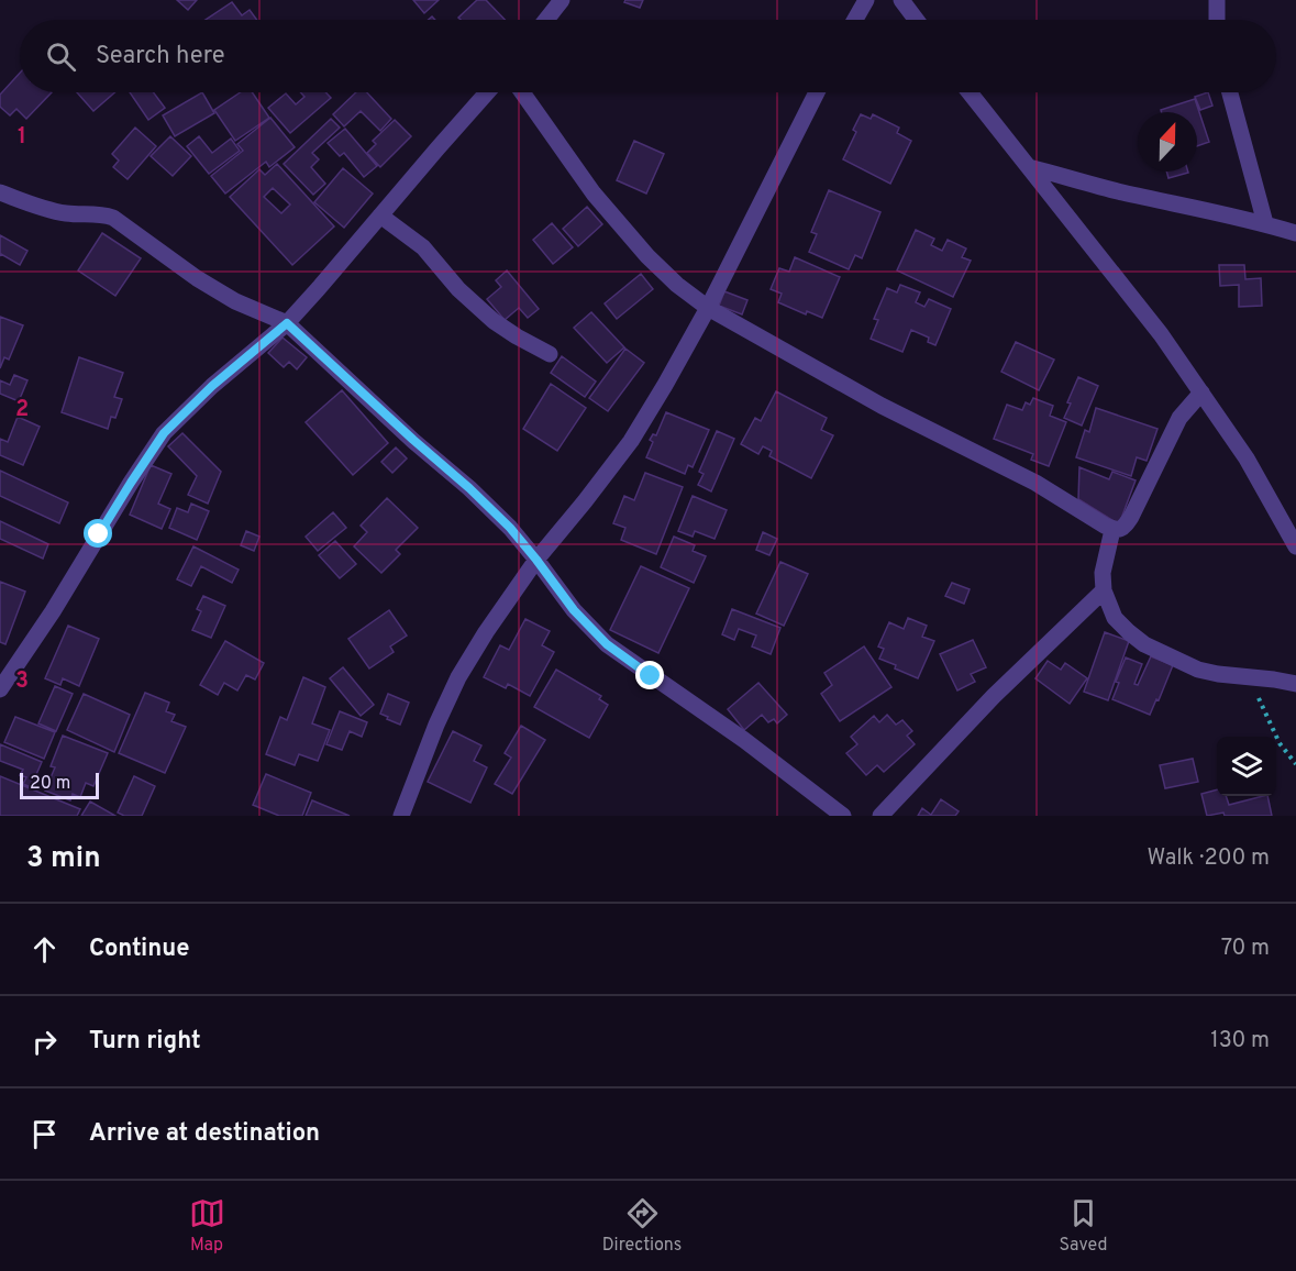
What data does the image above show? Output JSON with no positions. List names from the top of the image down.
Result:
{
  "scale_bar": "20 m",
  "north": "top",
  "page": {
    "search": "Search here",
    "scale": "20 m",
    "heading": ["3 min", "Walk · 200 m"],
    "list": [
      ["Continue", "70 m"],
      ["Turn right", "130 m"],
      "Arrive at destination"
    ],
    "nav": ["Map", "Directions", "Saved"]
  },
  "grid": {
    "rows": ["1", "2", "3"]
  }
}
